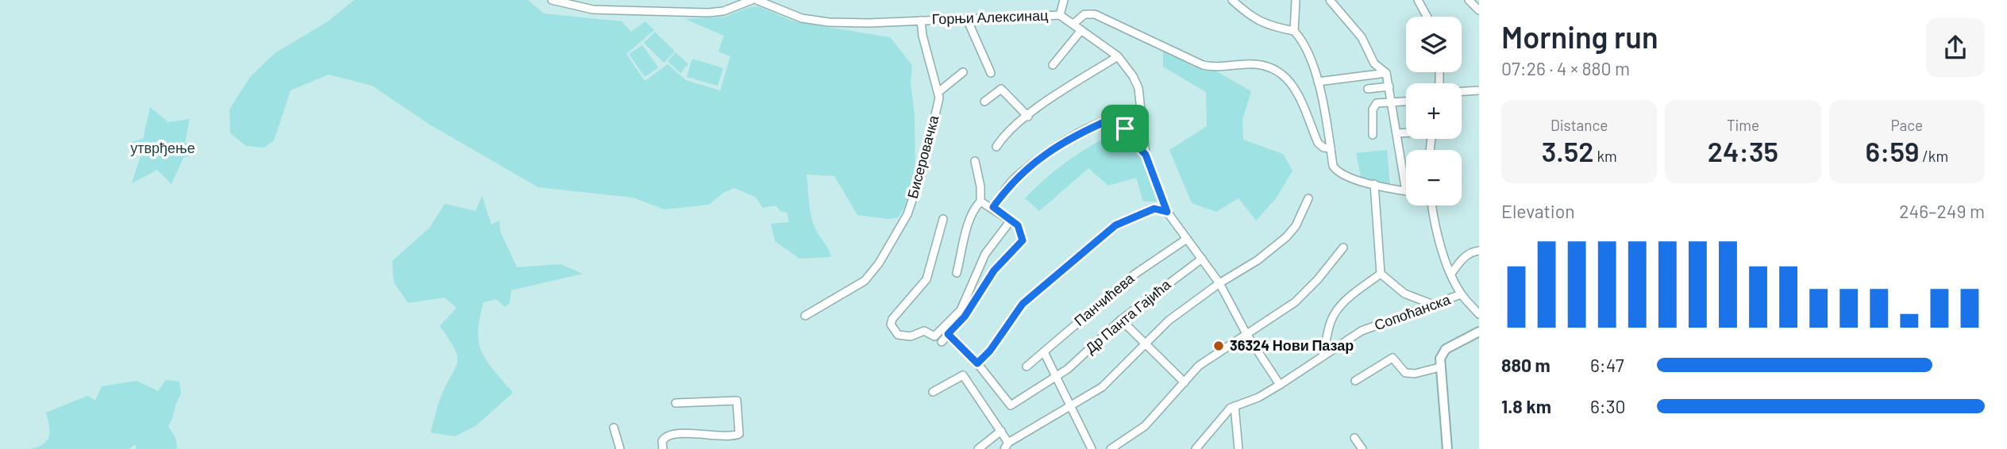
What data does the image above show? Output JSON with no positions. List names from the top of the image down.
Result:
{
  "streets": {
    "street": [
      "Горњи Алексинац",
      "Бисеровачка",
      "Панчићева",
      "Сопоћанска",
      "Др Панта Гајића"
    ]
  },
  "crossings": [
    ["Горњи Алексинац", "Бисеровачка"],
    ["Горњи Алексинац", "Панчићева"],
    ["Горњи Алексинац", "Др Панта Гајића"]
  ],
  "parks": ["утврђење"],
  "places": ["36324 Нови Пазар"],
  "page": {
    "heading": ["Morning run", "07:26 · 4 × 880 m"],
    "map_buttons": ["+", "−"],
    "stats": [
      ["Distance", "3.52 km"],
      ["Time", "24:35"],
      ["Pace", "6:59 /km"]
    ],
    "chart": ["Elevation", "246–249 m"],
    "list": [
      {
        "name": "880 m",
        "note": "6:47"
      },
      {
        "name": "1.8 km",
        "note": "6:30"
      }
    ]
  }
}
